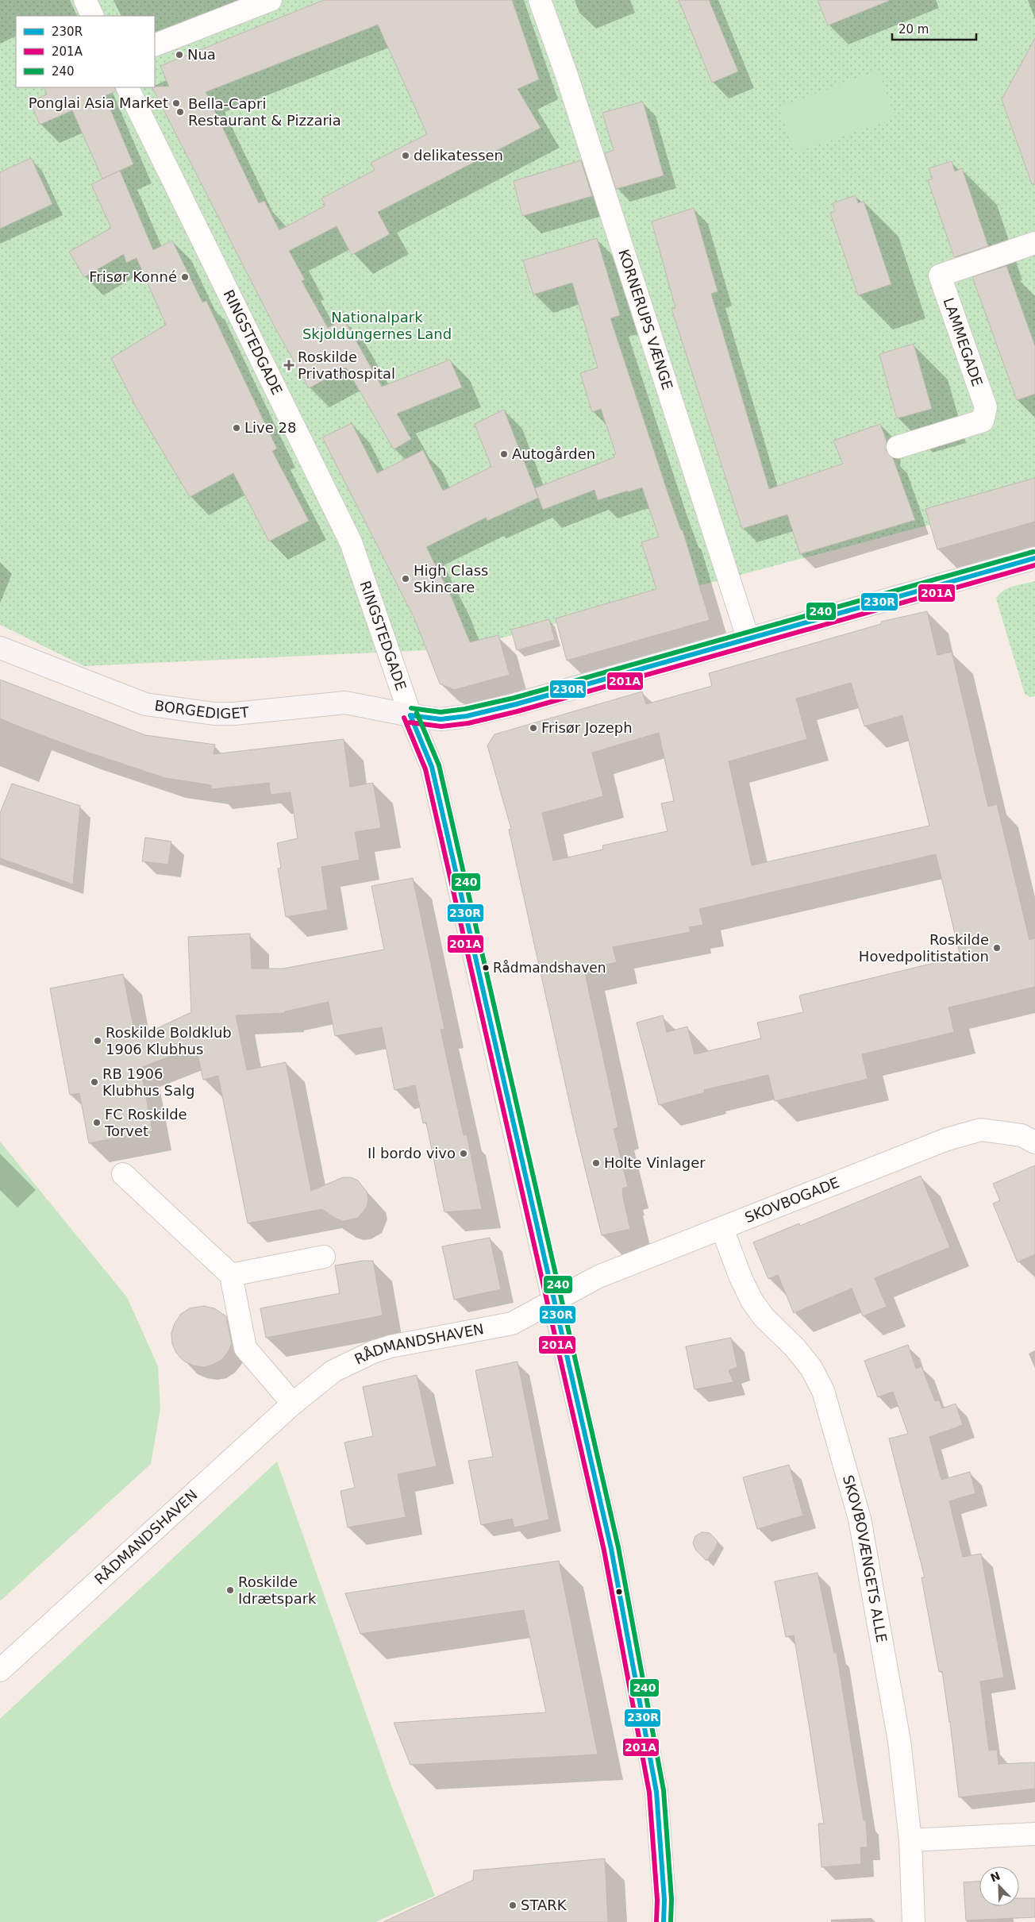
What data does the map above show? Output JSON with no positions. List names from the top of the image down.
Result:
{
  "streets": {
    "street": [
      "KORNERUPS VÆNGE",
      "RINGSTEDGADE",
      "LAMMEGADE",
      "BORGEDIGET",
      "SKOVBOGADE",
      "RÅDMANDSHAVEN",
      "SKOVBOVÆNGETS ALLE"
    ]
  },
  "crossings": [
    ["KORNERUPS VÆNGE", "BORGEDIGET"],
    ["RINGSTEDGADE", "BORGEDIGET"],
    ["RINGSTEDGADE", "SKOVBOGADE"],
    ["RINGSTEDGADE", "RÅDMANDSHAVEN"],
    ["SKOVBOGADE", "RÅDMANDSHAVEN"],
    ["SKOVBOGADE", "SKOVBOVÆNGETS ALLE"]
  ],
  "parks": ["Nationalpark Skjoldungernes Land"],
  "places": {
    "other": [
      "Nua",
      "Ponglai Asia Market",
      "Bella-Capri Restaurant & Pizzaria",
      "delikatessen",
      "Frisør Konné",
      "Live 28",
      "Autogården",
      "High Class Skincare",
      "Frisør Jozeph",
      "Roskilde Hovedpolitistation",
      "Rådmandshaven",
      "Roskilde Boldklub 1906 Klubhus",
      "RB 1906 Klubhus Salg",
      "FC Roskilde Torvet",
      "Il bordo vivo",
      "Holte Vinlager",
      "Roskilde Idrætspark",
      "STARK"
    ],
    "health": ["Roskilde Privathospital"]
  },
  "lines": ["transit line 240", "transit line 230R", "transit line 201A"],
  "legend": ["230R", "201A", "240"],
  "scale_bar": "20 m",
  "north": "top left"
}
